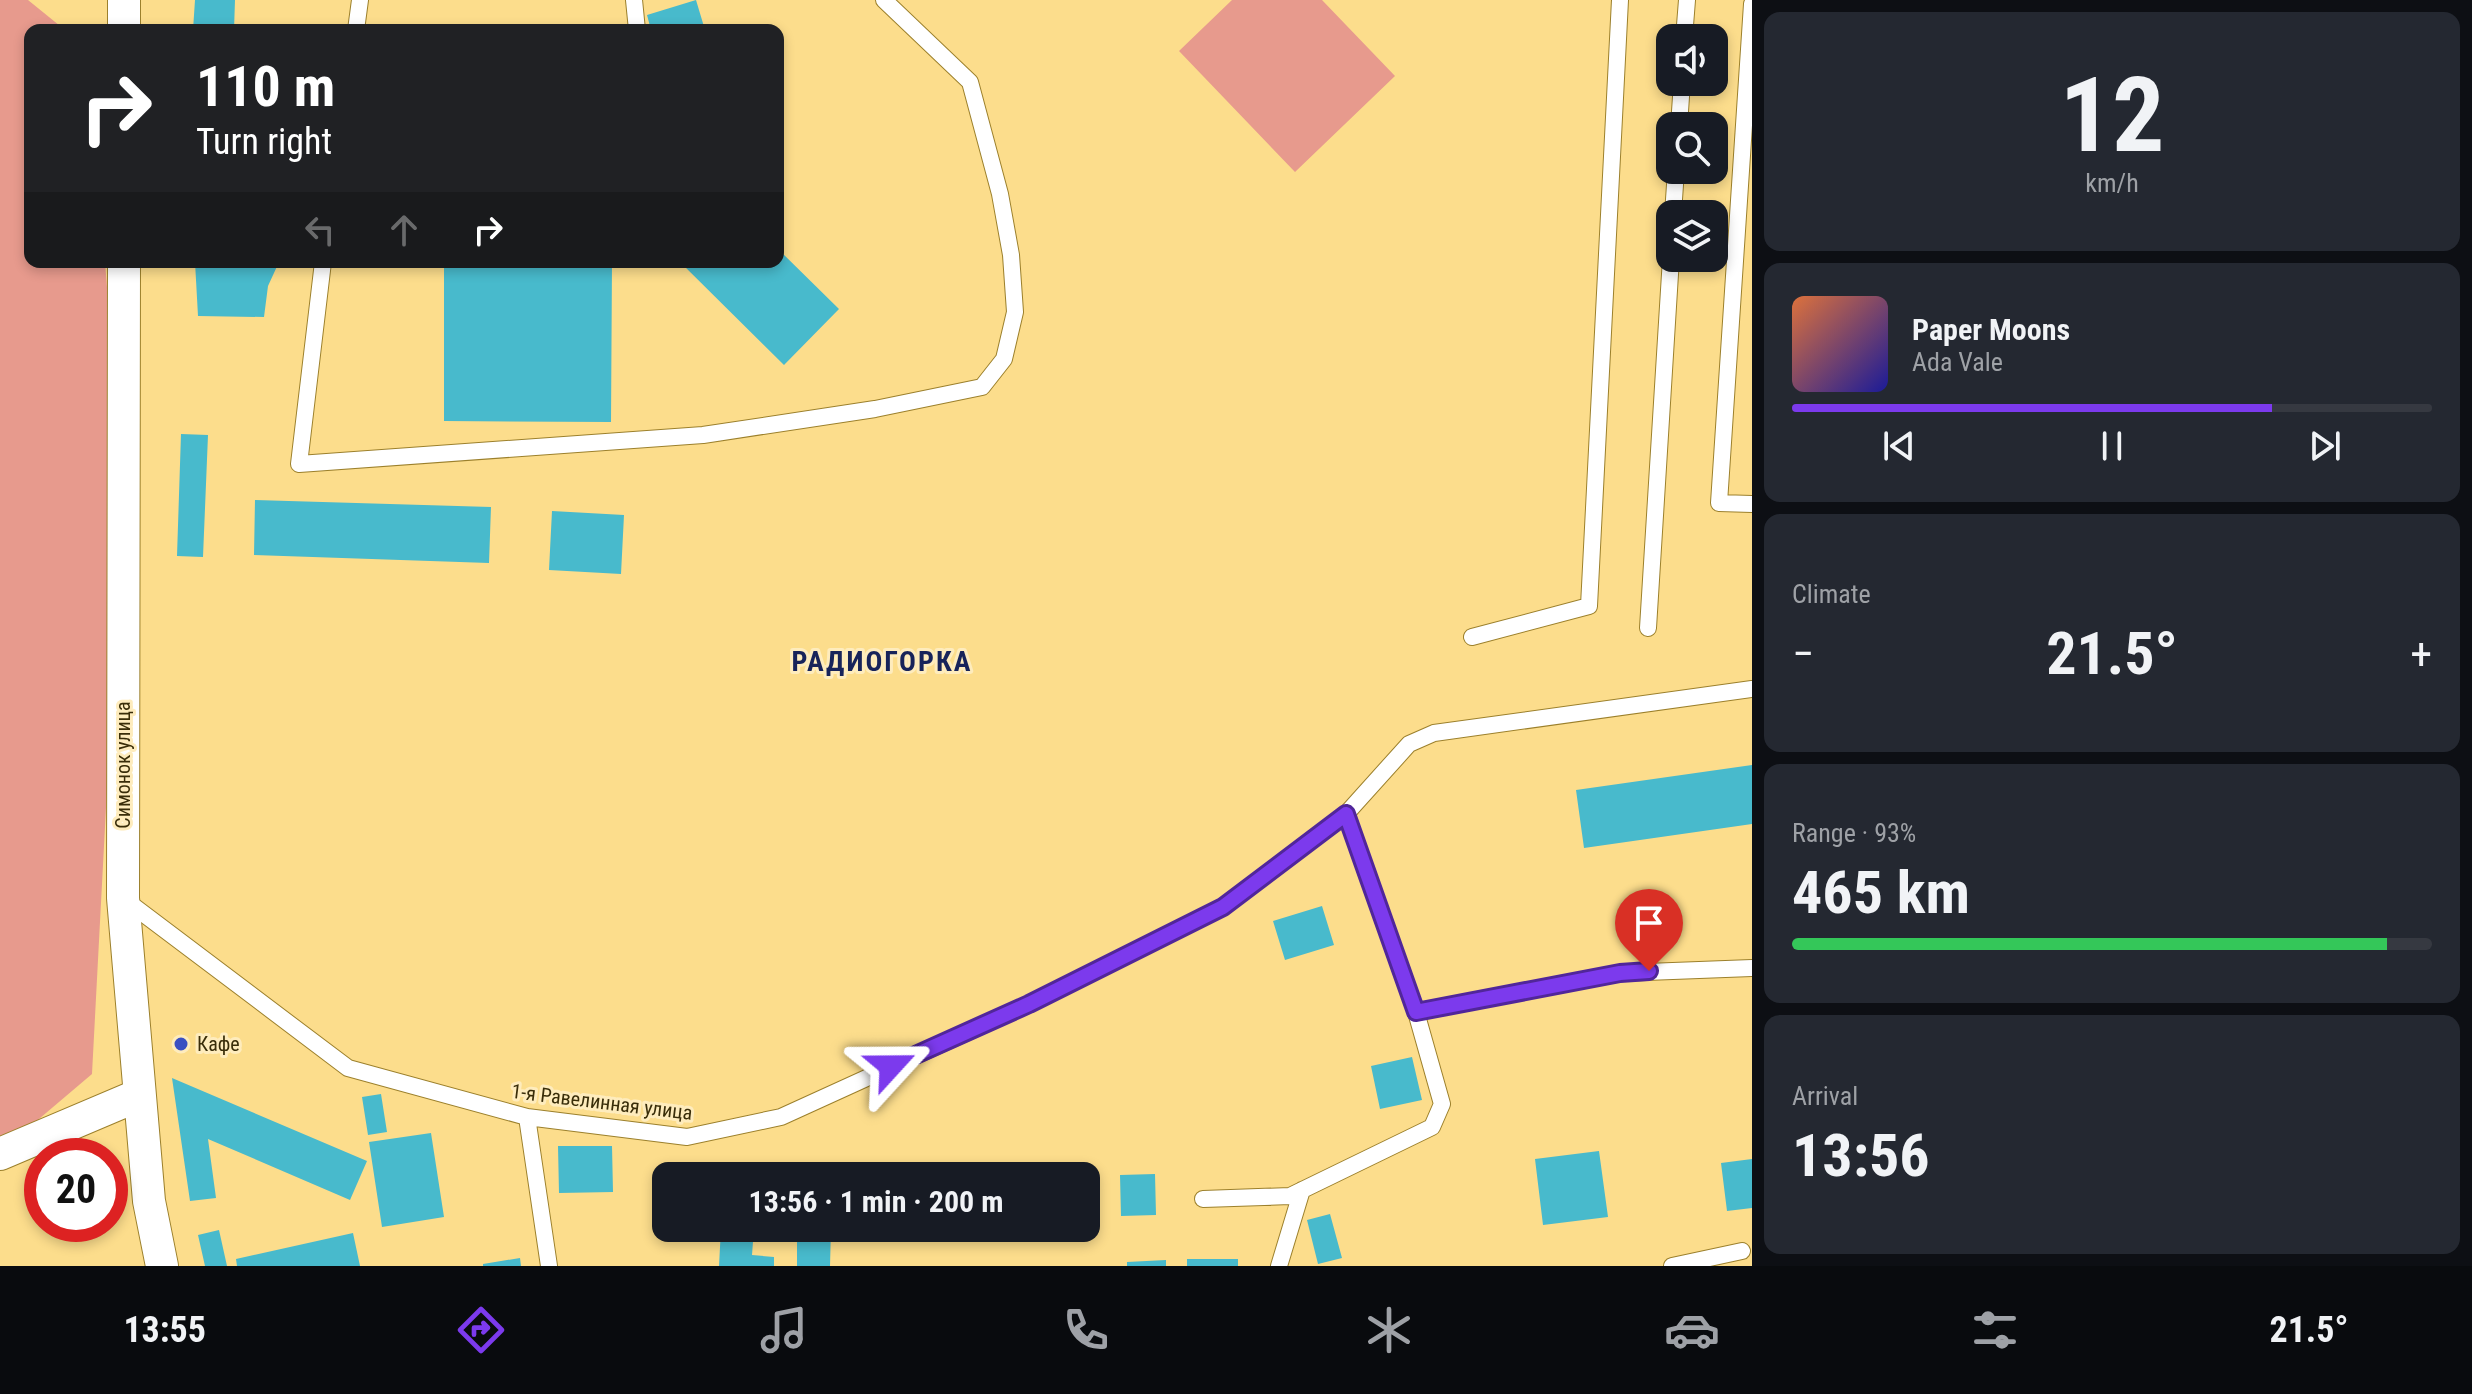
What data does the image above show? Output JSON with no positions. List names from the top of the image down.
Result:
{
  "streets": {
    "street": ["Симонок улица"],
    "lane": ["1-я Равелинная улица"]
  },
  "crossings": [
    ["Симонок улица", "1-я Равелинная улица"]
  ],
  "districts": ["РАДИОГОРКА"],
  "places": ["Кафе"],
  "page": {
    "tile": [
      ["12", "km/h"],
      "Climate",
      ["Range · 93%", "465 km"],
      ["Arrival", "13:56"]
    ],
    "turn": ["110 m", "Turn right"],
    "song": ["Paper Moons", "Ada Vale"],
    "heat": ["−", "21.5°", "+"],
    "limit": "20",
    "trip": "13:56 · 1 min · 200 m",
    "tabs": ["13:55", "21.5°"]
  }
}
